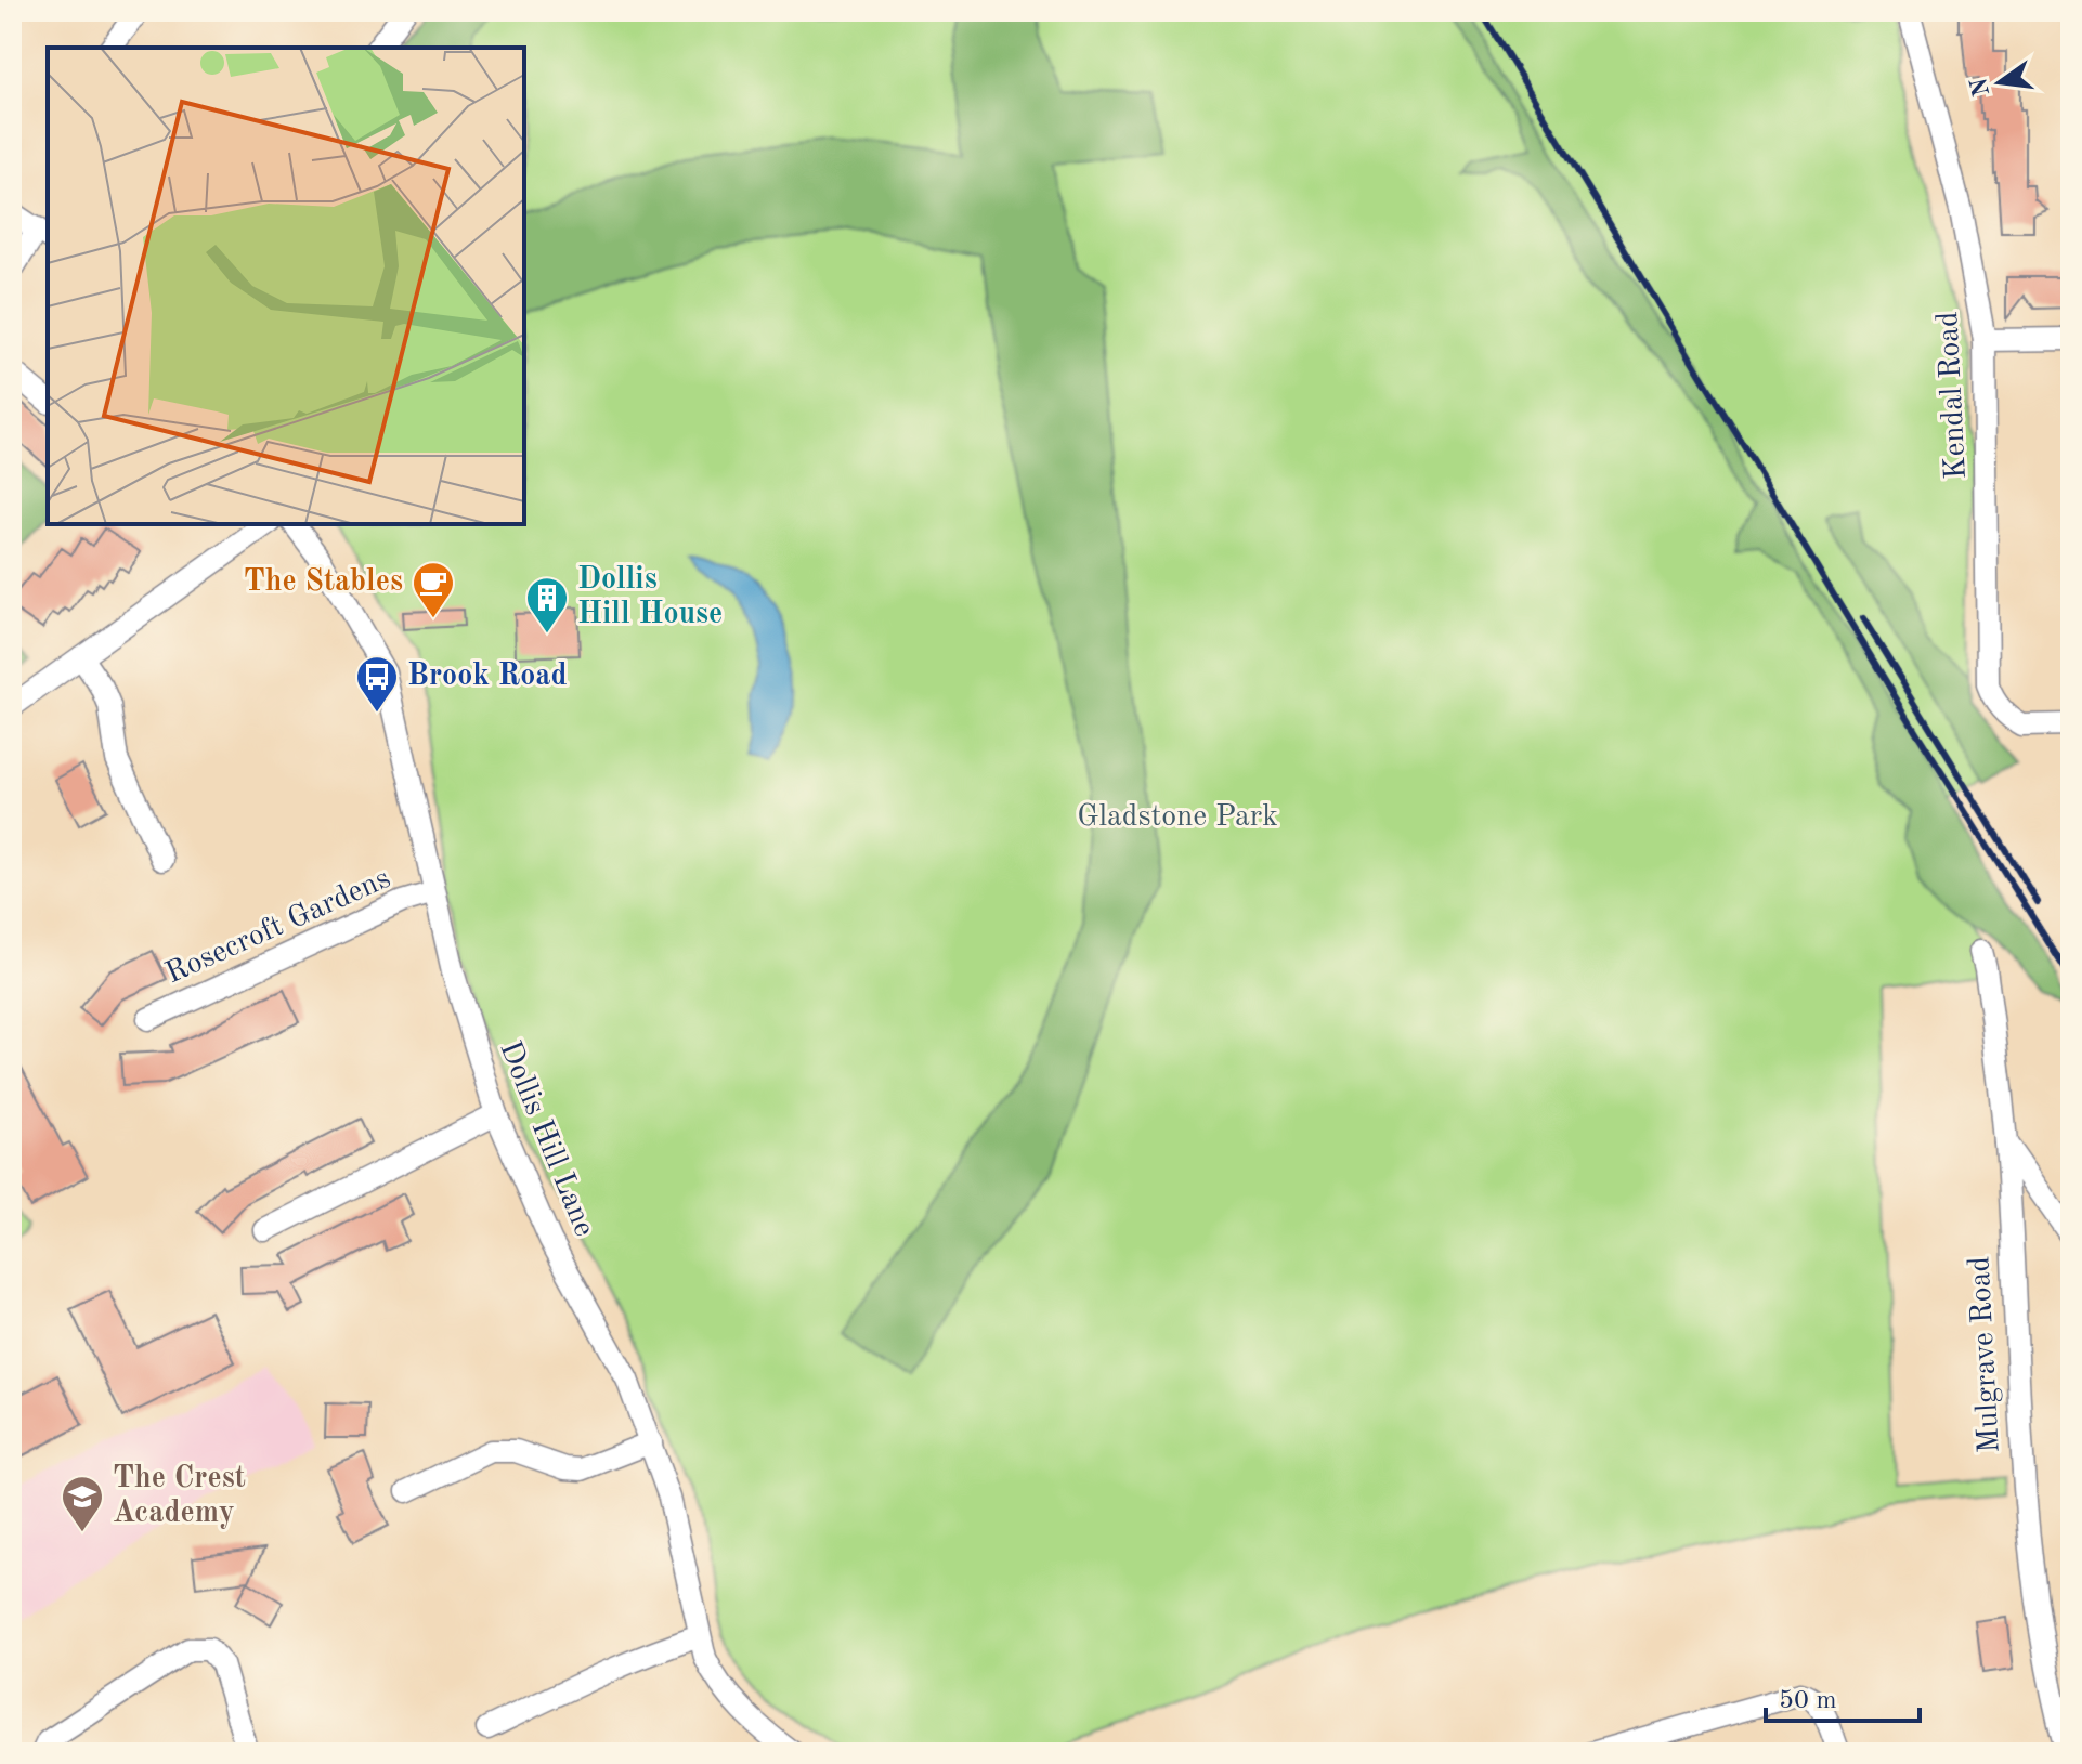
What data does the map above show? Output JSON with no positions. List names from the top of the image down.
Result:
{
  "streets": {
    "street": [
      "Kendal Road",
      "Rosecroft Gardens",
      "Dollis Hill Lane",
      "Mulgrave Road"
    ]
  },
  "crossings": [
    ["Rosecroft Gardens", "Dollis Hill Lane"]
  ],
  "parks": ["Gladstone Park"],
  "places": {
    "cafe": ["The Stables"],
    "building": ["Dollis Hill House"],
    "bus stop": ["Brook Road"],
    "school or university": ["The Crest Academy"]
  },
  "scale_bar": "50 m",
  "north": "left"
}
